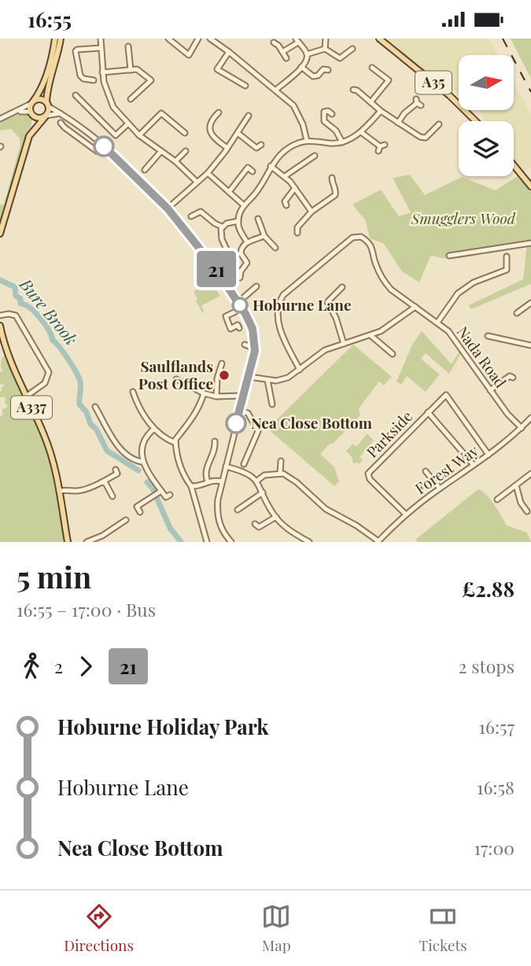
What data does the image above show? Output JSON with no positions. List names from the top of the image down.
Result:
{
  "streets": {
    "main road": ["A35", "A337"],
    "street": ["Nada Road", "Parkside", "Forest Way"]
  },
  "crossings": [
    ["Nada Road", "Forest Way"],
    ["Parkside", "Forest Way"]
  ],
  "water": ["Bure Brook"],
  "parks": ["Smugglers Wood"],
  "places": ["Hoburne Lane", "Saulflands Post Office", "Nea Close Bottom"],
  "lines": ["bus line 21"],
  "north": "right",
  "page": {
    "status": "16:55",
    "on_map": "21",
    "heading": ["5 min", "16:55 – 17:00 · Bus", "£2.88"],
    "legs": ["2", "21", "2 stops"],
    "list": [
      {
        "name": "Hoburne Holiday Park",
        "value": "16:57"
      },
      {
        "name": "Hoburne Lane",
        "value": "16:58"
      },
      {
        "name": "Nea Close Bottom",
        "value": "17:00"
      }
    ],
    "tabs": ["Directions", "Map", "Tickets"]
  }
}
